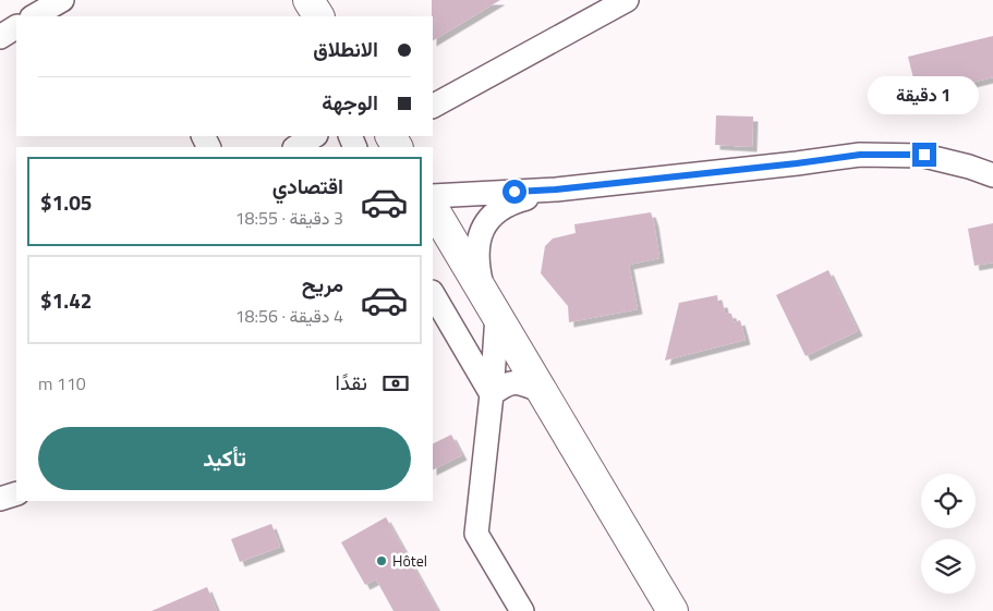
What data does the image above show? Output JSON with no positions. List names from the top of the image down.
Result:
{
  "places": ["Hôtel"],
  "page": {
    "banner": ["الانطلاق", "الوجهة"],
    "bubble": "1 دقيقة",
    "list": [
      {
        "name": "اقتصادي",
        "note": "3 دقيقة · 18:55",
        "value": "$1.05"
      },
      {
        "name": "مريح",
        "note": "4 دقيقة · 18:56",
        "value": "$1.42"
      }
    ],
    "pay": ["نقدًا", "110 m"],
    "buttons": "تأكيد"
  }
}
